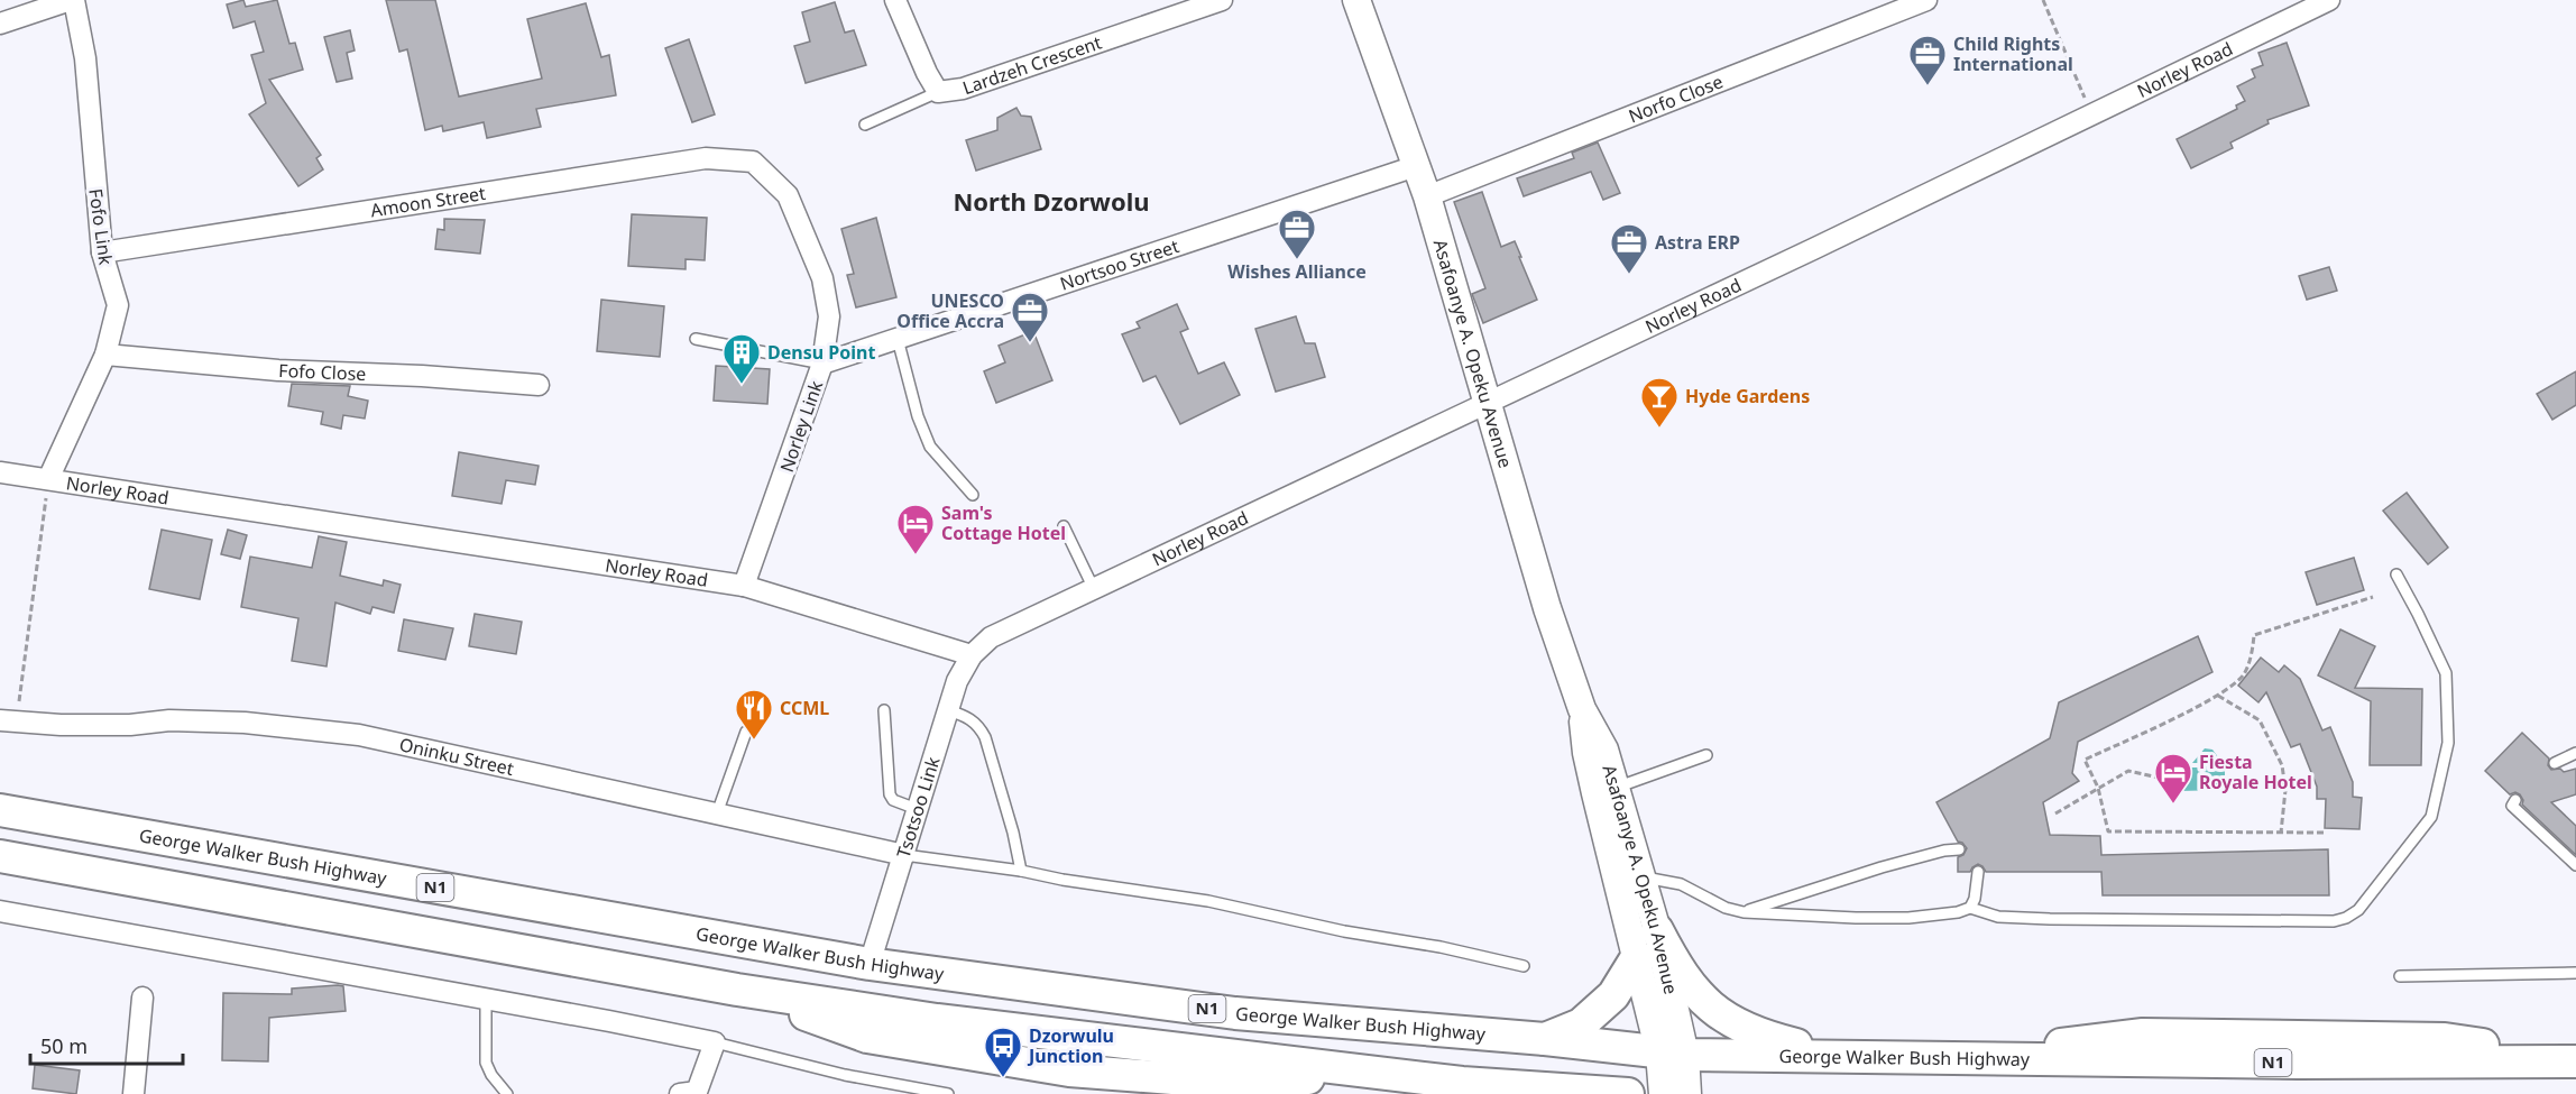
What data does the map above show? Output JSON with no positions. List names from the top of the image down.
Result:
{
  "streets": {
    "highway": ["George Walker Bush Highway", "N1"],
    "main road": ["Asafoanye A. Opeku Avenue"],
    "street": [
      "Lardzeh Crescent",
      "Norley Road",
      "Norfo Close",
      "Amoon Street",
      "Fofo Link",
      "Nortsoo Street",
      "Fofo Close",
      "Norley Link",
      "Oninku Street",
      "Tsotsoo Link"
    ]
  },
  "crossings": [
    ["Norley Road", "Fofo Link"],
    ["Norley Road", "Asafoanye A. Opeku Avenue"],
    ["Norley Road", "Norley Link"],
    ["Norley Road", "Tsotsoo Link"],
    ["Norfo Close", "Asafoanye A. Opeku Avenue"],
    ["Amoon Street", "Fofo Link"],
    ["Amoon Street", "Norley Link"],
    ["Fofo Link", "Fofo Close"],
    ["Nortsoo Street", "Asafoanye A. Opeku Avenue"],
    ["Nortsoo Street", "Norley Link"],
    ["Asafoanye A. Opeku Avenue", "George Walker Bush Highway"],
    ["Oninku Street", "Tsotsoo Link"],
    ["Tsotsoo Link", "George Walker Bush Highway"]
  ],
  "districts": ["North Dzorwolu"],
  "places": {
    "office": [
      "Child Rights International",
      "Wishes Alliance",
      "Astra ERP",
      "UNESCO Office Accra"
    ],
    "building": ["Densu Point"],
    "bar": ["Hyde Gardens"],
    "hotel": ["Sam's Cottage Hotel", "Fiesta Royale Hotel"],
    "restaurant": ["CCML"],
    "bus stop": ["Dzorwulu Junction"]
  },
  "scale_bar": "50 m"
}
